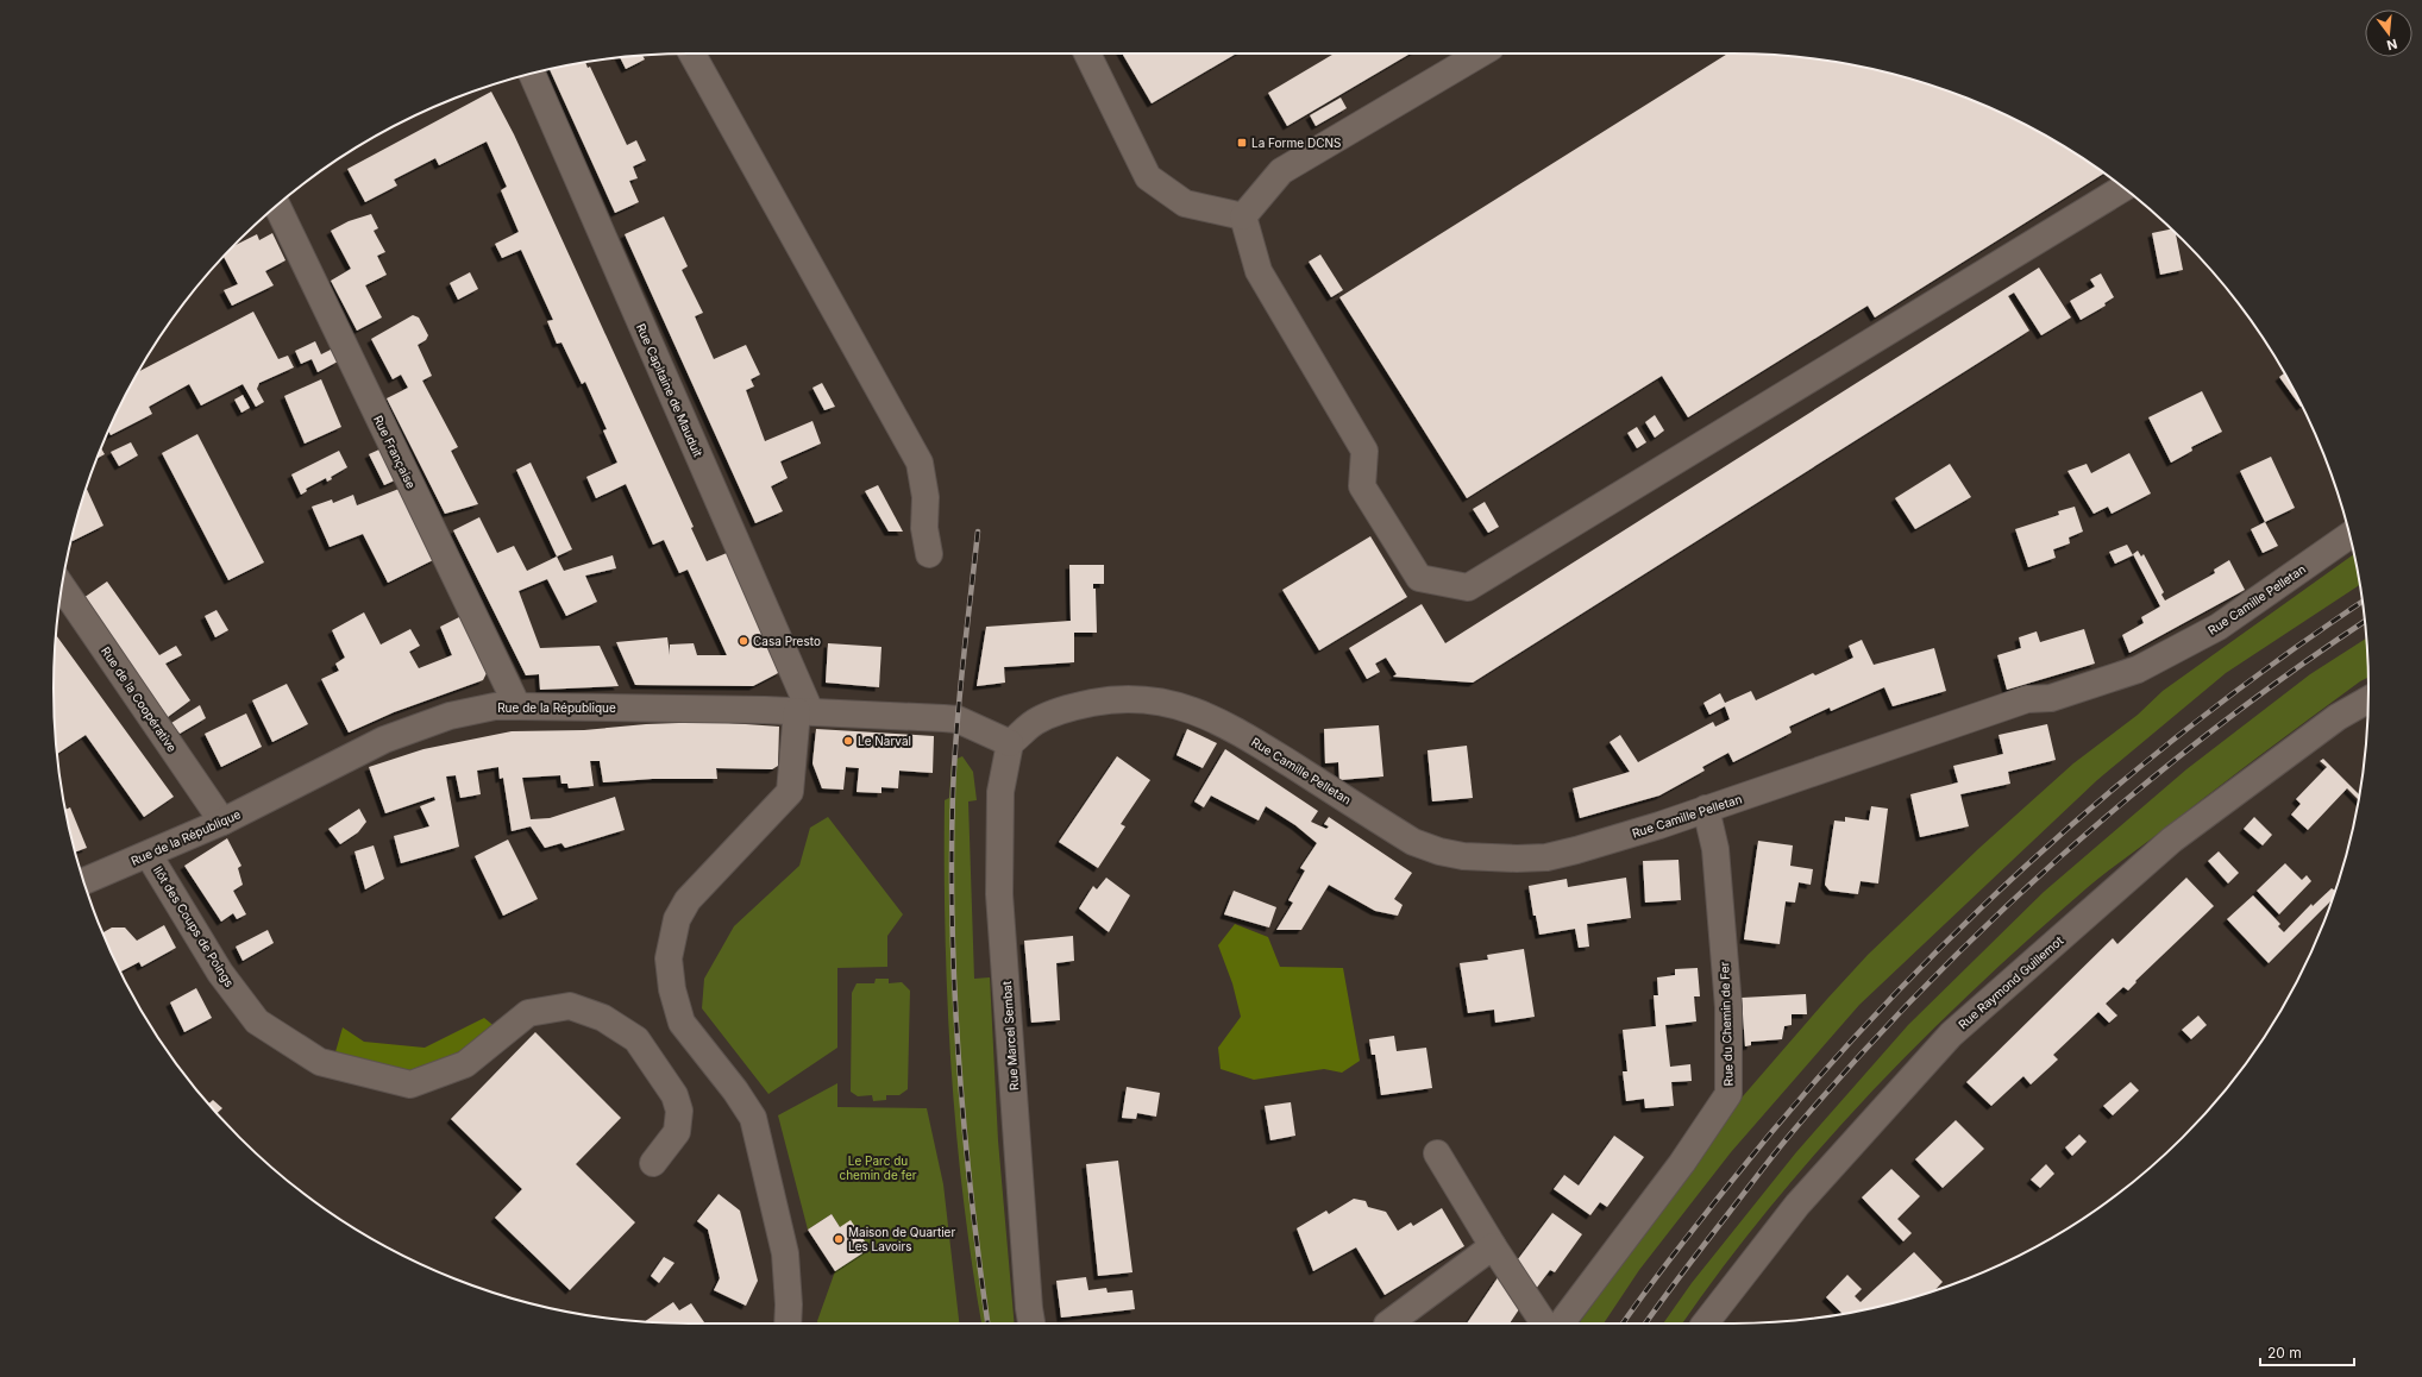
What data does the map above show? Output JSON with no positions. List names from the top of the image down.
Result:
{
  "streets": {
    "street": [
      "Rue Capitaine de Mauduit",
      "Rue Française",
      "Rue Camille Pelletan",
      "Rue de la Coopérative",
      "Rue de la République",
      "Ilôt des Coups de Poings",
      "Rue Raymond Guillemot",
      "Rue du Chemin de Fer",
      "Rue Marcel Sembat"
    ]
  },
  "crossings": [
    ["Rue Capitaine de Mauduit", "Rue de la République"],
    ["Rue Française", "Rue de la République"],
    ["Rue Camille Pelletan", "Rue de la République"],
    ["Rue Camille Pelletan", "Rue du Chemin de Fer"],
    ["Rue Camille Pelletan", "Rue Marcel Sembat"],
    ["Rue de la Coopérative", "Rue de la République"],
    ["Rue de la République", "Ilôt des Coups de Poings"],
    ["Rue de la République", "Rue Marcel Sembat"]
  ],
  "parks": ["Le Parc du chemin de fer"],
  "places": {
    "transit": ["La Forme DCNS"],
    "other": ["Casa Presto", "Le Narval", "Maison de Quartier Les Lavoirs"]
  },
  "scale_bar": "20 m",
  "north": "bottom"
}
